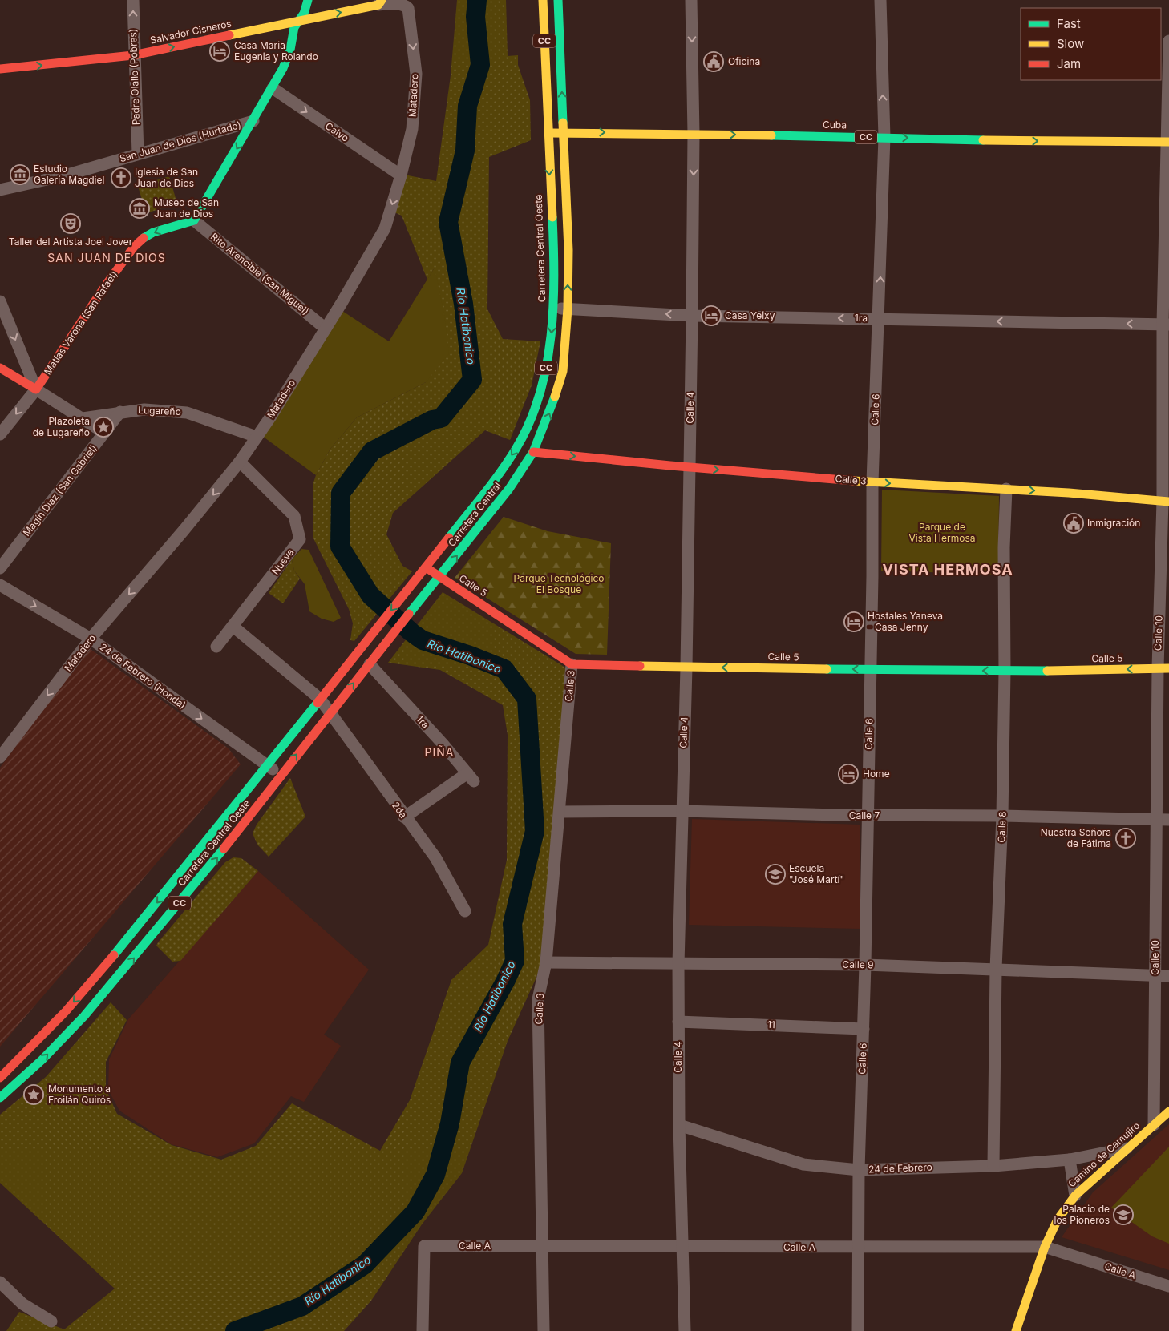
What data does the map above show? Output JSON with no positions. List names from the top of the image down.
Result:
{
  "streets": {
    "main road": [
      "Salvador Cisneros",
      "CC",
      "Cuba",
      "Carretera Central Oeste",
      "Matías Varona (San Rafael)",
      "Calle 3",
      "Carretera Central",
      "Calle 5",
      "Camino de Camujiro"
    ],
    "street": [
      "Padre Olallo (Pobres)",
      "Matadero",
      "Calvo",
      "San Juan de Dios (Hurtado)",
      "Rito Arencibia (San Miguel)",
      "1ra",
      "Calle 4",
      "Calle 6",
      "Lugareño",
      "Magín Díaz (San Gabriel)",
      "Nueva",
      "Calle 10",
      "24 de Febrero (Honda)",
      "2da",
      "Calle 7",
      "Calle 8",
      "Calle 9",
      "11",
      "24 de Febrero",
      "Calle A"
    ]
  },
  "crossings": [
    ["Salvador Cisneros", "Padre Olallo (Pobres)"],
    ["Salvador Cisneros", "Matadero"],
    ["CC", "Cuba"],
    ["CC", "Carretera Central Oeste"],
    ["CC", "1ra"],
    ["CC", "Calle 3"],
    ["CC", "Carretera Central"],
    ["Padre Olallo (Pobres)", "San Juan de Dios (Hurtado)"],
    ["Matadero", "Calvo"],
    ["Matadero", "Rito Arencibia (San Miguel)"],
    ["Matadero", "Lugareño"],
    ["Matadero", "Nueva"],
    ["Matadero", "24 de Febrero (Honda)"],
    ["Cuba", "Carretera Central Oeste"],
    ["Cuba", "Calle 4"],
    ["Cuba", "Calle 6"],
    ["Cuba", "Calle 10"],
    ["Carretera Central Oeste", "1ra"],
    ["Carretera Central Oeste", "Carretera Central"],
    ["Carretera Central Oeste", "Calle 5"],
    ["Carretera Central Oeste", "24 de Febrero (Honda)"],
    ["Carretera Central Oeste", "2da"],
    ["Rito Arencibia (San Miguel)", "Matías Varona (San Rafael)"],
    ["1ra", "Calle 4"],
    ["1ra", "Calle 6"],
    ["1ra", "Calle 10"],
    ["1ra", "2da"],
    ["Calle 4", "Calle 3"],
    ["Calle 4", "Calle 5"],
    ["Calle 4", "Calle 7"],
    ["Calle 4", "Calle 9"],
    ["Calle 4", "11"],
    ["Calle 4", "24 de Febrero"],
    ["Calle 4", "Calle A"],
    ["Calle 6", "Calle 3"],
    ["Calle 6", "Calle 5"],
    ["Calle 6", "Calle 7"],
    ["Calle 6", "Calle 9"],
    ["Calle 6", "11"],
    ["Calle 6", "24 de Febrero"],
    ["Calle 6", "Calle A"],
    ["Lugareño", "Magín Díaz (San Gabriel)"],
    ["Calle 3", "Carretera Central"],
    ["Calle 3", "Calle 5"],
    ["Calle 3", "Calle 10"],
    ["Calle 3", "Calle 7"],
    ["Calle 3", "Calle 8"],
    ["Calle 3", "Calle 9"],
    ["Calle 3", "Calle A"],
    ["Carretera Central", "Calle 5"],
    ["Calle 5", "Calle 10"],
    ["Calle 5", "Calle 8"],
    ["Calle 10", "Calle 7"],
    ["Calle 10", "Calle 9"],
    ["Calle 10", "Camino de Camujiro"],
    ["Calle 7", "Calle 8"],
    ["Calle 8", "Calle 9"],
    ["Calle 8", "24 de Febrero"],
    ["Camino de Camujiro", "24 de Febrero"],
    ["Camino de Camujiro", "Calle A"]
  ],
  "one_way": [
    "Salvador Cisneros",
    "Padre Olallo (Pobres)",
    "Matadero",
    "Cuba",
    "Calvo",
    "1ra",
    "Matías Varona (San Rafael)",
    "Calle 3",
    "Carretera Central",
    "Calle 5"
  ],
  "districts": ["SAN JUAN DE DIOS", "VISTA HERMOSA", "PIÑA"],
  "water": ["Río Hatibonico"],
  "parks": ["Parque de Vista Hermosa", "Parque Tecnológico El Bosque"],
  "places": {
    "hotel": [
      "Casa Maria Eugenia y Rolando",
      "Casa Yeixy",
      "Hostales Yaneva - Casa Jenny",
      "Home"
    ],
    "public building": ["Oficina", "Inmigración"],
    "museum": ["Estudio Galería Magdiel", "Museo de San Juan de Dios"],
    "church": ["Iglesia de San Juan de Dios", "Nuestra Señora de Fátima"],
    "theatre": ["Taller del Artista Joel Jover"],
    "place": ["Plazoleta de Lugareño", "Monumento a Froilán Quirós"],
    "school or university": ["Escuela \"José Martí\"", "Palacio de los Pioneros"]
  },
  "legend": ["Fast", "Slow", "Jam"]
}
